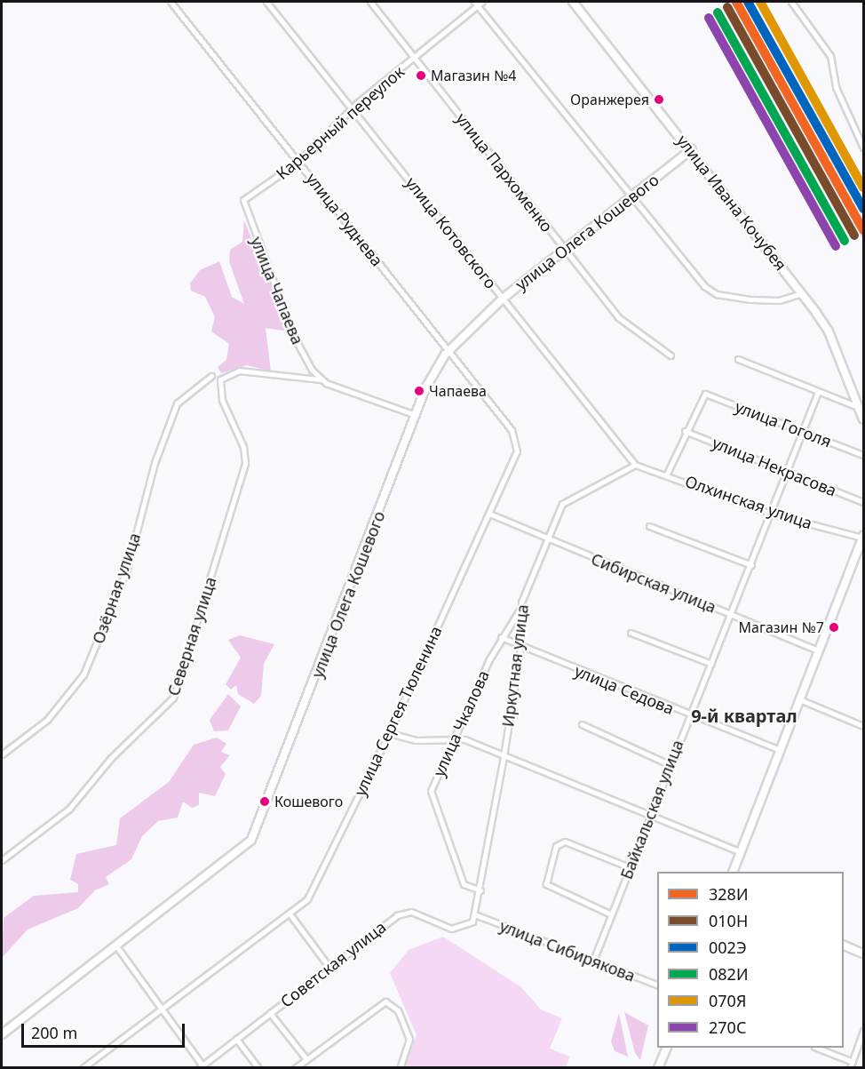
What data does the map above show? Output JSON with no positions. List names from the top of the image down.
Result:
{
  "streets": {
    "street": [
      "Карьерный переулок",
      "улица Пархоменко",
      "улица Ивана Кочубея",
      "улица Руднева",
      "улица Олега Кошевого",
      "улица Котовского",
      "улица Чапаева",
      "улица Гоголя",
      "улица Некрасова",
      "Олхинская улица",
      "Сибирская улица",
      "Озёрная улица",
      "Северная улица",
      "Иркутная улица",
      "улица Седова",
      "улица Сергея Тюленина",
      "улица Чкалова",
      "Байкальская улица",
      "улица Сибирякова",
      "Советская улица"
    ]
  },
  "crossings": [
    ["Карьерный переулок", "улица Пархоменко"],
    ["Карьерный переулок", "улица Руднева"],
    ["Карьерный переулок", "улица Котовского"],
    ["Карьерный переулок", "улица Чапаева"],
    ["улица Пархоменко", "улица Олега Кошевого"],
    ["улица Ивана Кочубея", "улица Олега Кошевого"],
    ["улица Руднева", "улица Олега Кошевого"],
    ["улица Руднева", "улица Сергея Тюленина"],
    ["улица Олега Кошевого", "улица Котовского"],
    ["улица Котовского", "Олхинская улица"],
    ["улица Котовского", "Иркутная улица"],
    ["улица Чапаева", "Северная улица"],
    ["улица Гоголя", "улица Некрасова"],
    ["улица Гоголя", "Байкальская улица"],
    ["улица Некрасова", "Байкальская улица"],
    ["Олхинская улица", "Иркутная улица"],
    ["Олхинская улица", "Байкальская улица"],
    ["Сибирская улица", "Иркутная улица"],
    ["Сибирская улица", "улица Сергея Тюленина"],
    ["Сибирская улица", "Байкальская улица"],
    ["Иркутная улица", "улица Седова"],
    ["Иркутная улица", "улица Чкалова"],
    ["Иркутная улица", "улица Сибирякова"],
    ["Иркутная улица", "Советская улица"],
    ["улица Седова", "улица Чкалова"],
    ["улица Седова", "Байкальская улица"],
    ["Байкальская улица", "улица Сибирякова"],
    ["улица Сибирякова", "Советская улица"]
  ],
  "districts": ["9-й квартал"],
  "places": [
    "Магазин №4",
    "Оранжерея",
    "Чапаева",
    "Магазин №7",
    "Кошевого"
  ],
  "lines": [
    "transit line 328И",
    "transit line 002Э",
    "transit line 070Я",
    "transit line 010Н",
    "transit line 082И",
    "transit line 270С"
  ],
  "legend": [
    "328И",
    "010Н",
    "002Э",
    "082И",
    "070Я",
    "270С"
  ],
  "scale_bar": "200 m"
}
